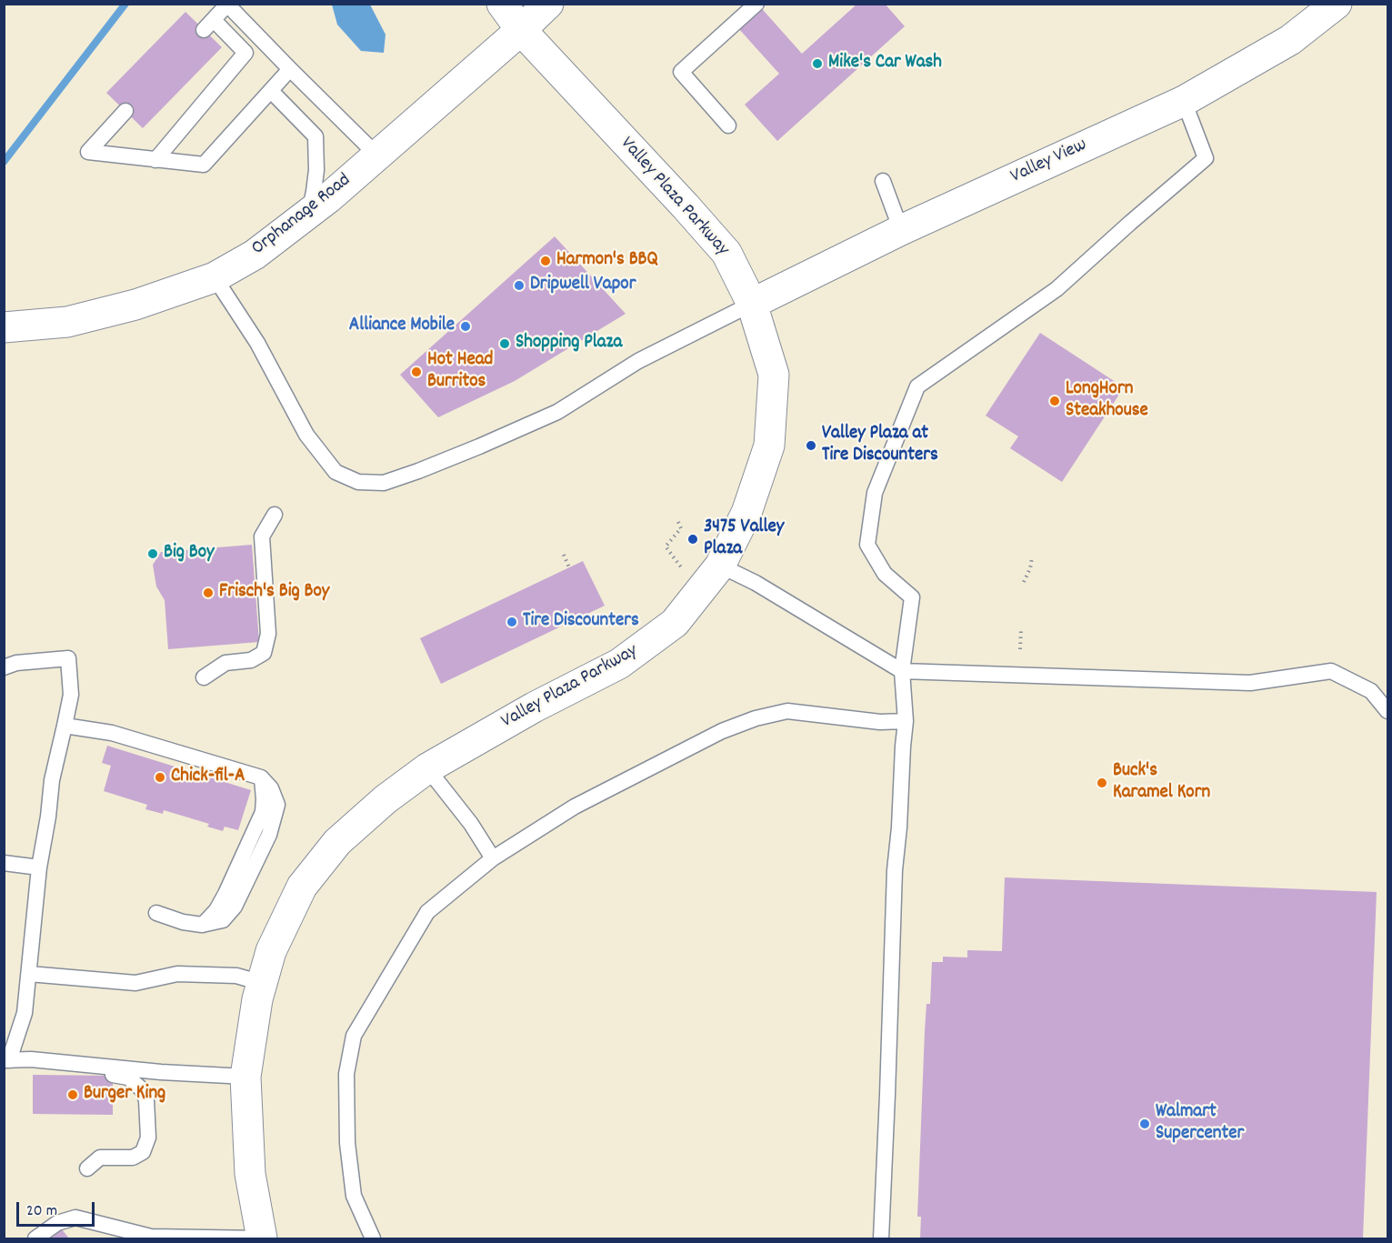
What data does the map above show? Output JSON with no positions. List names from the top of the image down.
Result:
{
  "streets": {
    "street": ["Valley View", "Valley Plaza Parkway", "Orphanage Road"]
  },
  "crossings": [
    ["Valley View", "Valley Plaza Parkway"],
    ["Valley Plaza Parkway", "Orphanage Road"]
  ],
  "places": [
    "Mike's Car Wash",
    "Harmon's BBQ",
    "Dripwell Vapor",
    "Alliance Mobile",
    "Shopping Plaza",
    "Hot Head Burritos",
    "LongHorn Steakhouse",
    "Valley Plaza at Tire Discounters",
    "3475 Valley Plaza",
    "Big Boy",
    "Frisch's Big Boy",
    "Tire Discounters",
    "Chick-fil-A",
    "Buck's Karamel Korn",
    "Burger King",
    "Walmart Supercenter"
  ],
  "scale_bar": "20 m"
}
